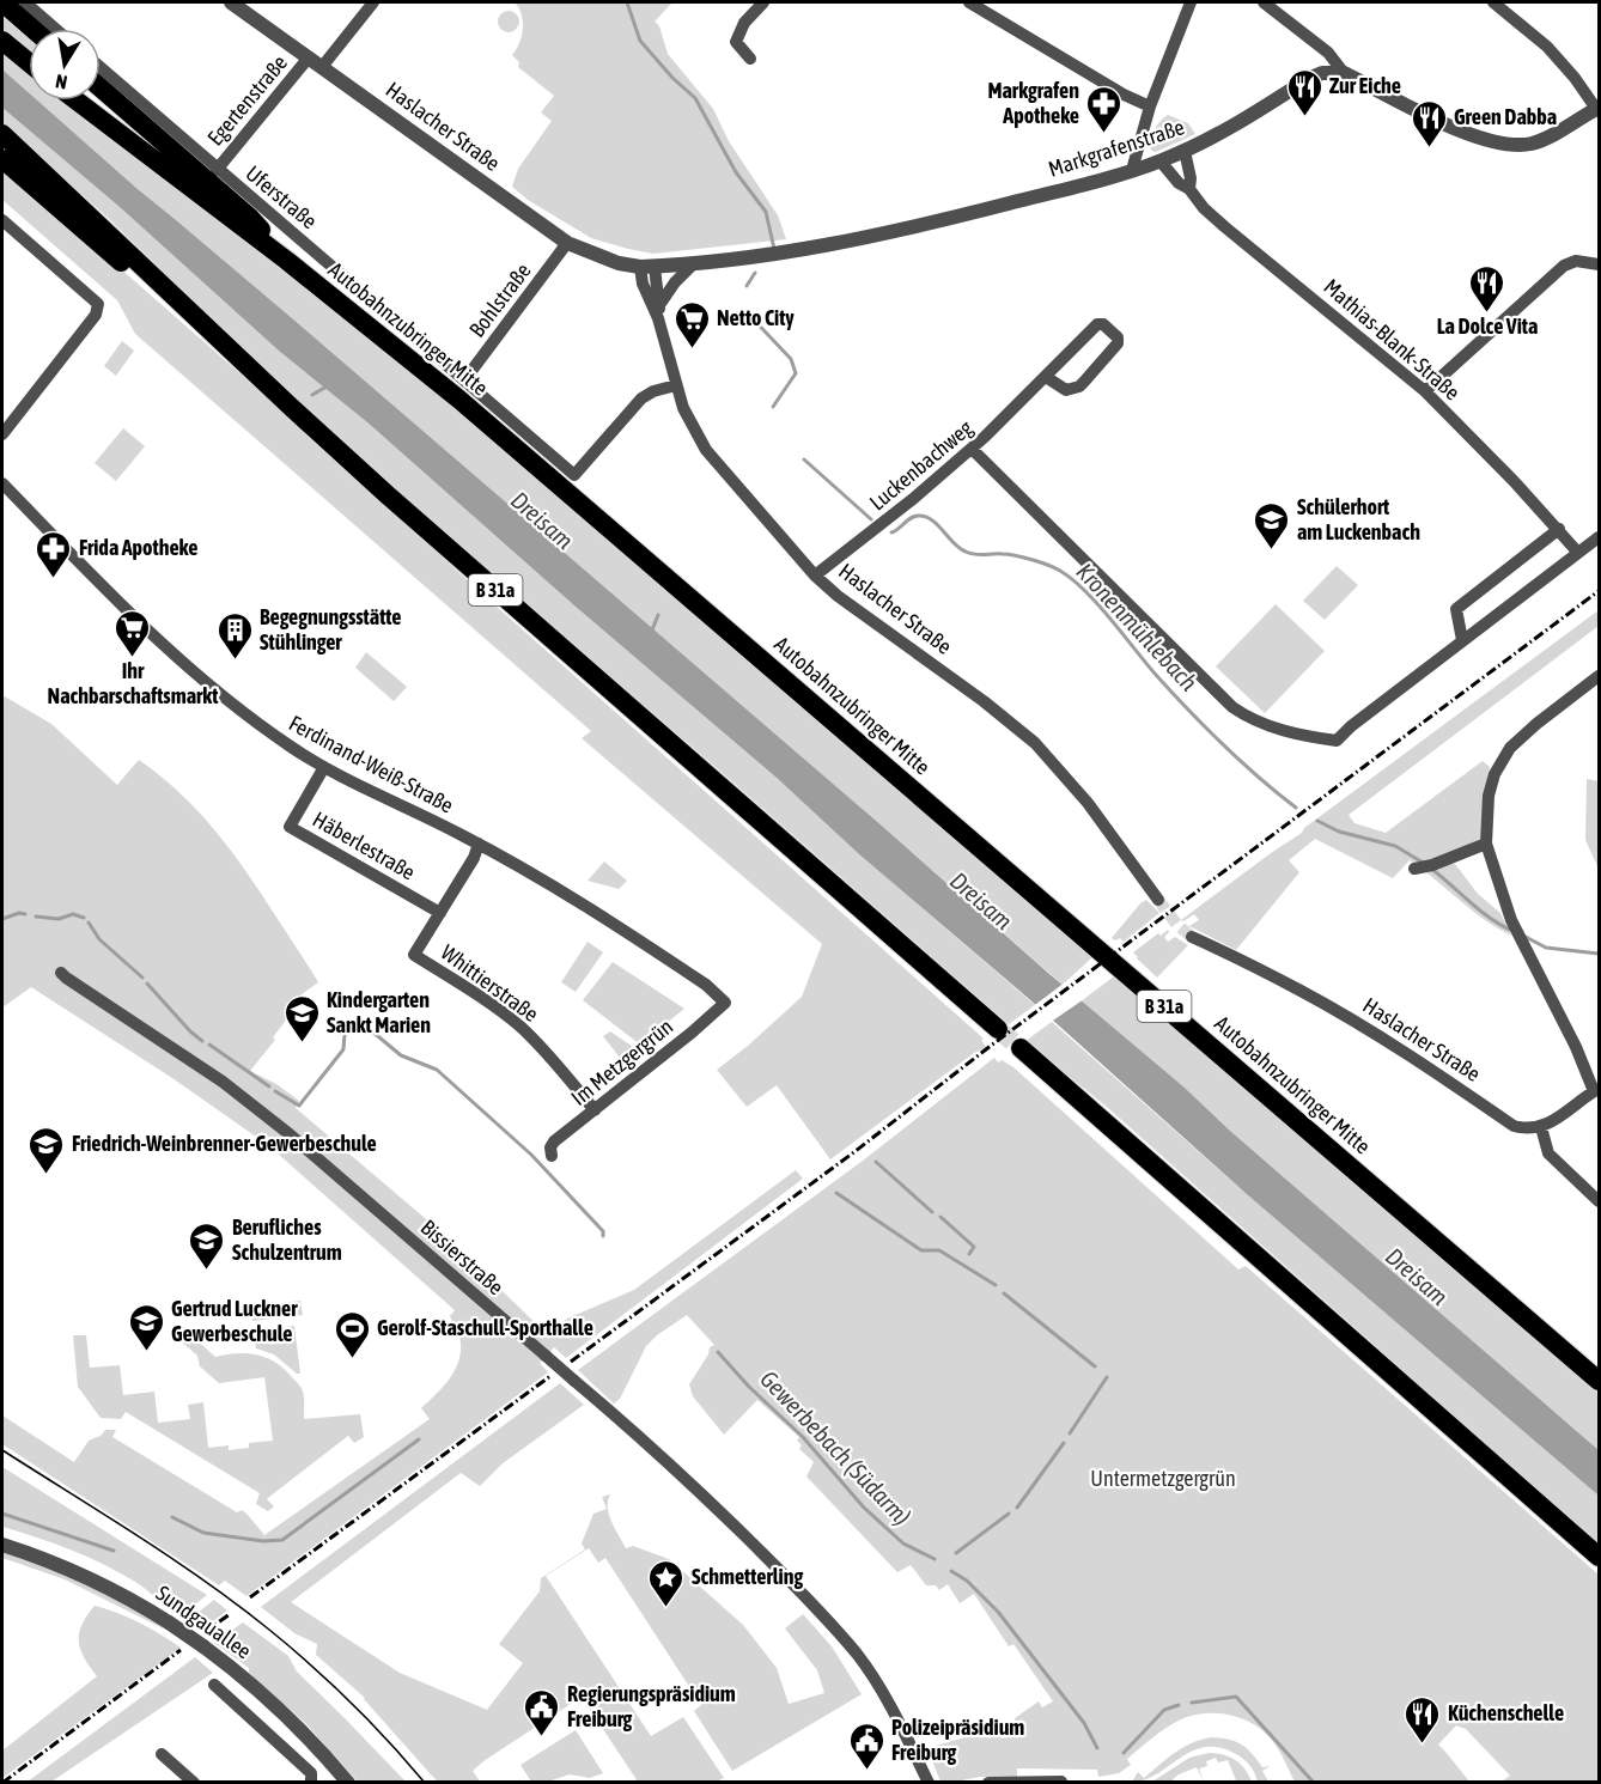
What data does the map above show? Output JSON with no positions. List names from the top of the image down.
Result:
{
  "streets": {
    "highway": ["Autobahnzubringer Mitte", "B 31a"],
    "street": [
      "Egertenstraße",
      "Haslacher Straße",
      "Markgrafenstraße",
      "Uferstraße",
      "Bohlstraße",
      "Mathias-Blank-Straße",
      "Luckenbachweg",
      "Ferdinand-Weiß-Straße",
      "Häberlestraße",
      "Whittierstraße",
      "Im Metzgergrün",
      "Bissierstraße",
      "Sundgauallee"
    ]
  },
  "crossings": [
    ["Egertenstraße", "Haslacher Straße"],
    ["Egertenstraße", "Uferstraße"],
    ["Haslacher Straße", "Markgrafenstraße"],
    ["Haslacher Straße", "Uferstraße"],
    ["Haslacher Straße", "Bohlstraße"],
    ["Haslacher Straße", "Luckenbachweg"],
    ["Markgrafenstraße", "Mathias-Blank-Straße"],
    ["Uferstraße", "Bohlstraße"],
    ["Ferdinand-Weiß-Straße", "Häberlestraße"],
    ["Ferdinand-Weiß-Straße", "Whittierstraße"],
    ["Ferdinand-Weiß-Straße", "Im Metzgergrün"],
    ["Häberlestraße", "Whittierstraße"],
    ["Whittierstraße", "Im Metzgergrün"]
  ],
  "water": ["Dreisam", "Kronenmühlebach", "Gewerbebach (Südarm)"],
  "parks": ["Untermetzgergrün"],
  "places": {
    "restaurant": [
      "Zur Eiche",
      "Green Dabba",
      "La Dolce Vita",
      "Küchenschelle"
    ],
    "pharmacy": ["Markgrafen Apotheke", "Frida Apotheke"],
    "supermarket": ["Netto City", "Ihr Nachbarschaftsmarkt"],
    "school or university": [
      "Schülerhort am Luckenbach",
      "Kindergarten Sankt Marien",
      "Friedrich-Weinbrenner-Gewerbeschule",
      "Berufliches Schulzentrum",
      "Gertrud Luckner Gewerbeschule"
    ],
    "building": ["Begegnungsstätte Stühlinger"],
    "sports": ["Gerolf-Staschull-Sporthalle"],
    "place": ["Schmetterling"],
    "public building": ["Regierungspräsidium Freiburg", "Polizeipräsidium Freiburg"]
  },
  "north": "bottom"
}
